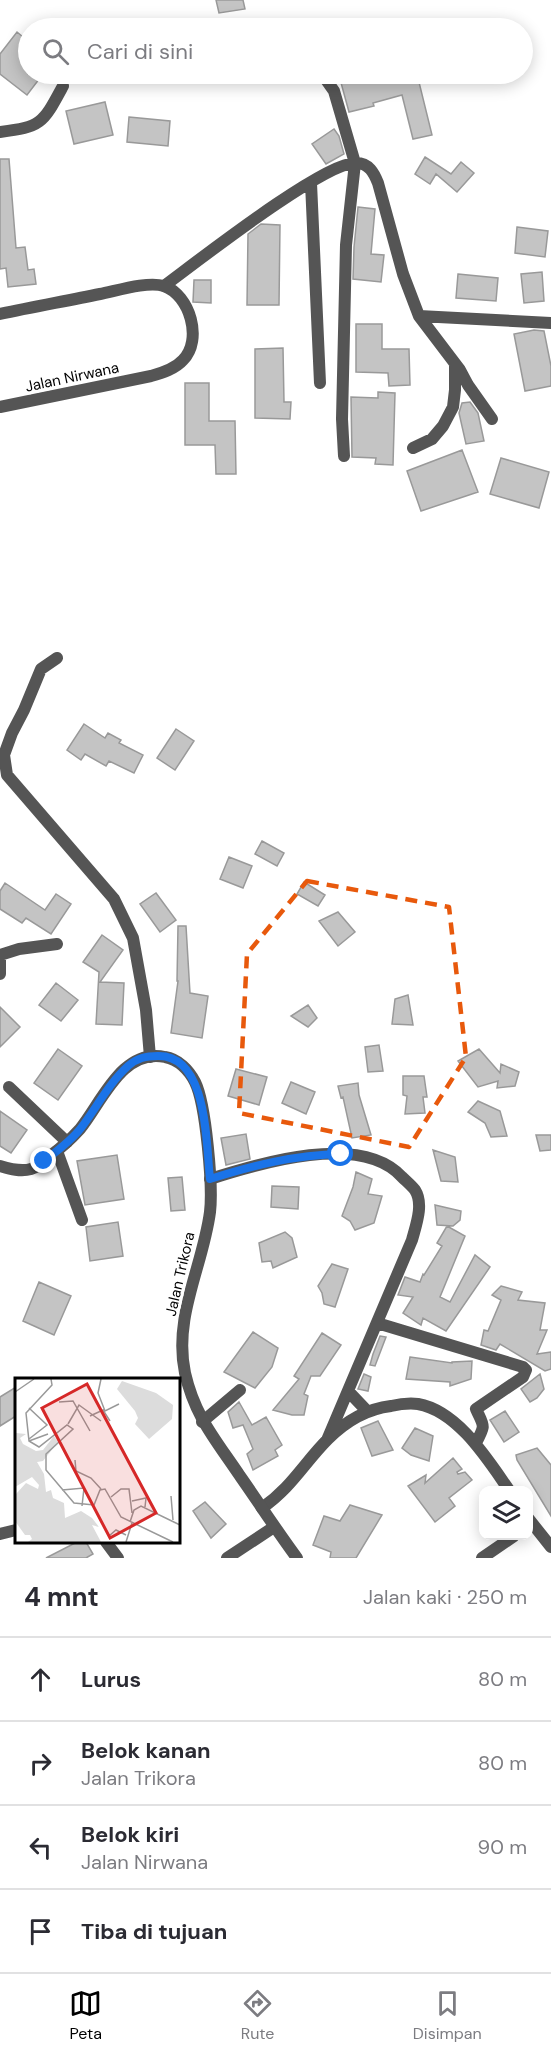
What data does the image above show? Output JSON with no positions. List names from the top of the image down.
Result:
{
  "streets": {
    "street": ["Jalan Nirwana", "Jalan Trikora"]
  },
  "page": {
    "search": "Cari di sini",
    "heading": ["4 mnt", "Jalan kaki · 250 m"],
    "list": [
      ["Lurus", "80 m"],
      ["Belok kanan", "Jalan Trikora", "80 m"],
      ["Belok kiri", "Jalan Nirwana", "90 m"],
      "Tiba di tujuan"
    ],
    "nav": ["Peta", "Rute", "Disimpan"]
  }
}
